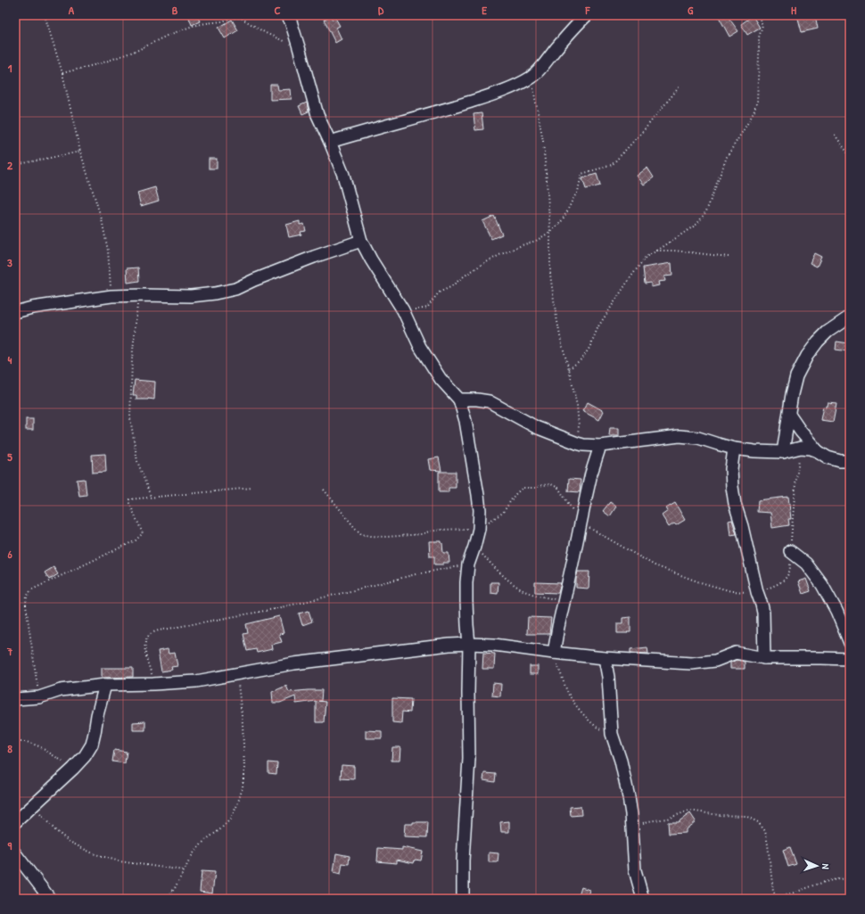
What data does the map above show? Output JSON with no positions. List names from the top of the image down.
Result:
{
  "north": "right",
  "grid": {
    "columns": [
      "A",
      "B",
      "C",
      "D",
      "E",
      "F",
      "G",
      "H"
    ],
    "rows": [
      "1",
      "2",
      "3",
      "4",
      "5",
      "6",
      "7",
      "8",
      "9"
    ]
  }
}
